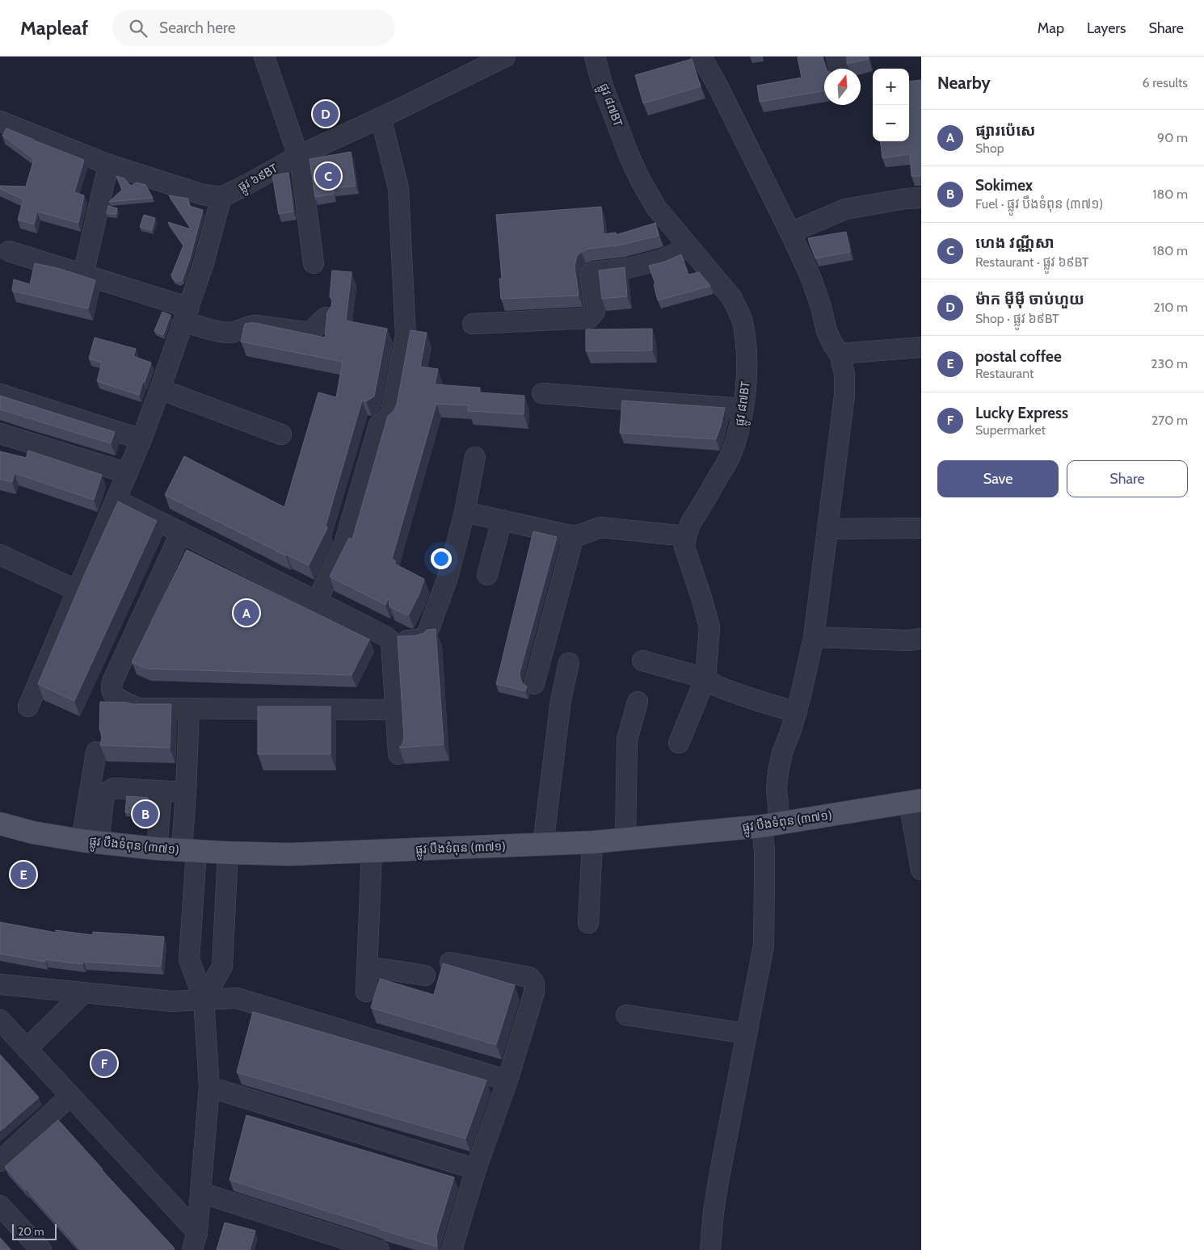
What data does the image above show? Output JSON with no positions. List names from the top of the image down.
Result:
{
  "streets": {
    "main road": ["ផ្លូវ បឹងទំពុន (៣៧១)"],
    "street": ["ផ្លូវ ៨៧BT", "ផ្លូវ ៦៩BT"]
  },
  "scale_bar": "20 m",
  "north": "top",
  "page": {
    "header": "Mapleaf",
    "search": "Search here",
    "nav": ["Map", "Layers", "Share"],
    "heading": ["Nearby", "6 results"],
    "map_buttons": ["+", "−"],
    "pins": [
      "D",
      "C",
      "A",
      "B",
      "E",
      "F"
    ],
    "list": [
      {
        "mark": "A",
        "name": "ផ្សារប៉េសេ",
        "note": "Shop",
        "value": "90 m"
      },
      {
        "mark": "B",
        "name": "Sokimex",
        "note": "Fuel · ផ្លូវ បឹងទំពុន (៣៧១)",
        "value": "180 m"
      },
      {
        "mark": "C",
        "name": "ហេង វណ្ណីសា",
        "note": "Restaurant · ផ្លូវ ៦៩BT",
        "value": "180 m"
      },
      {
        "mark": "D",
        "name": "ម៉ាក ម៉ីម៉ី ចាប់ហួយ",
        "note": "Shop · ផ្លូវ ៦៩BT",
        "value": "210 m"
      },
      {
        "mark": "E",
        "name": "postal coffee",
        "note": "Restaurant",
        "value": "230 m"
      },
      {
        "mark": "F",
        "name": "Lucky Express",
        "note": "Supermarket",
        "value": "270 m"
      }
    ],
    "buttons": ["Save", "Share"],
    "scale": "20 m"
  }
}
